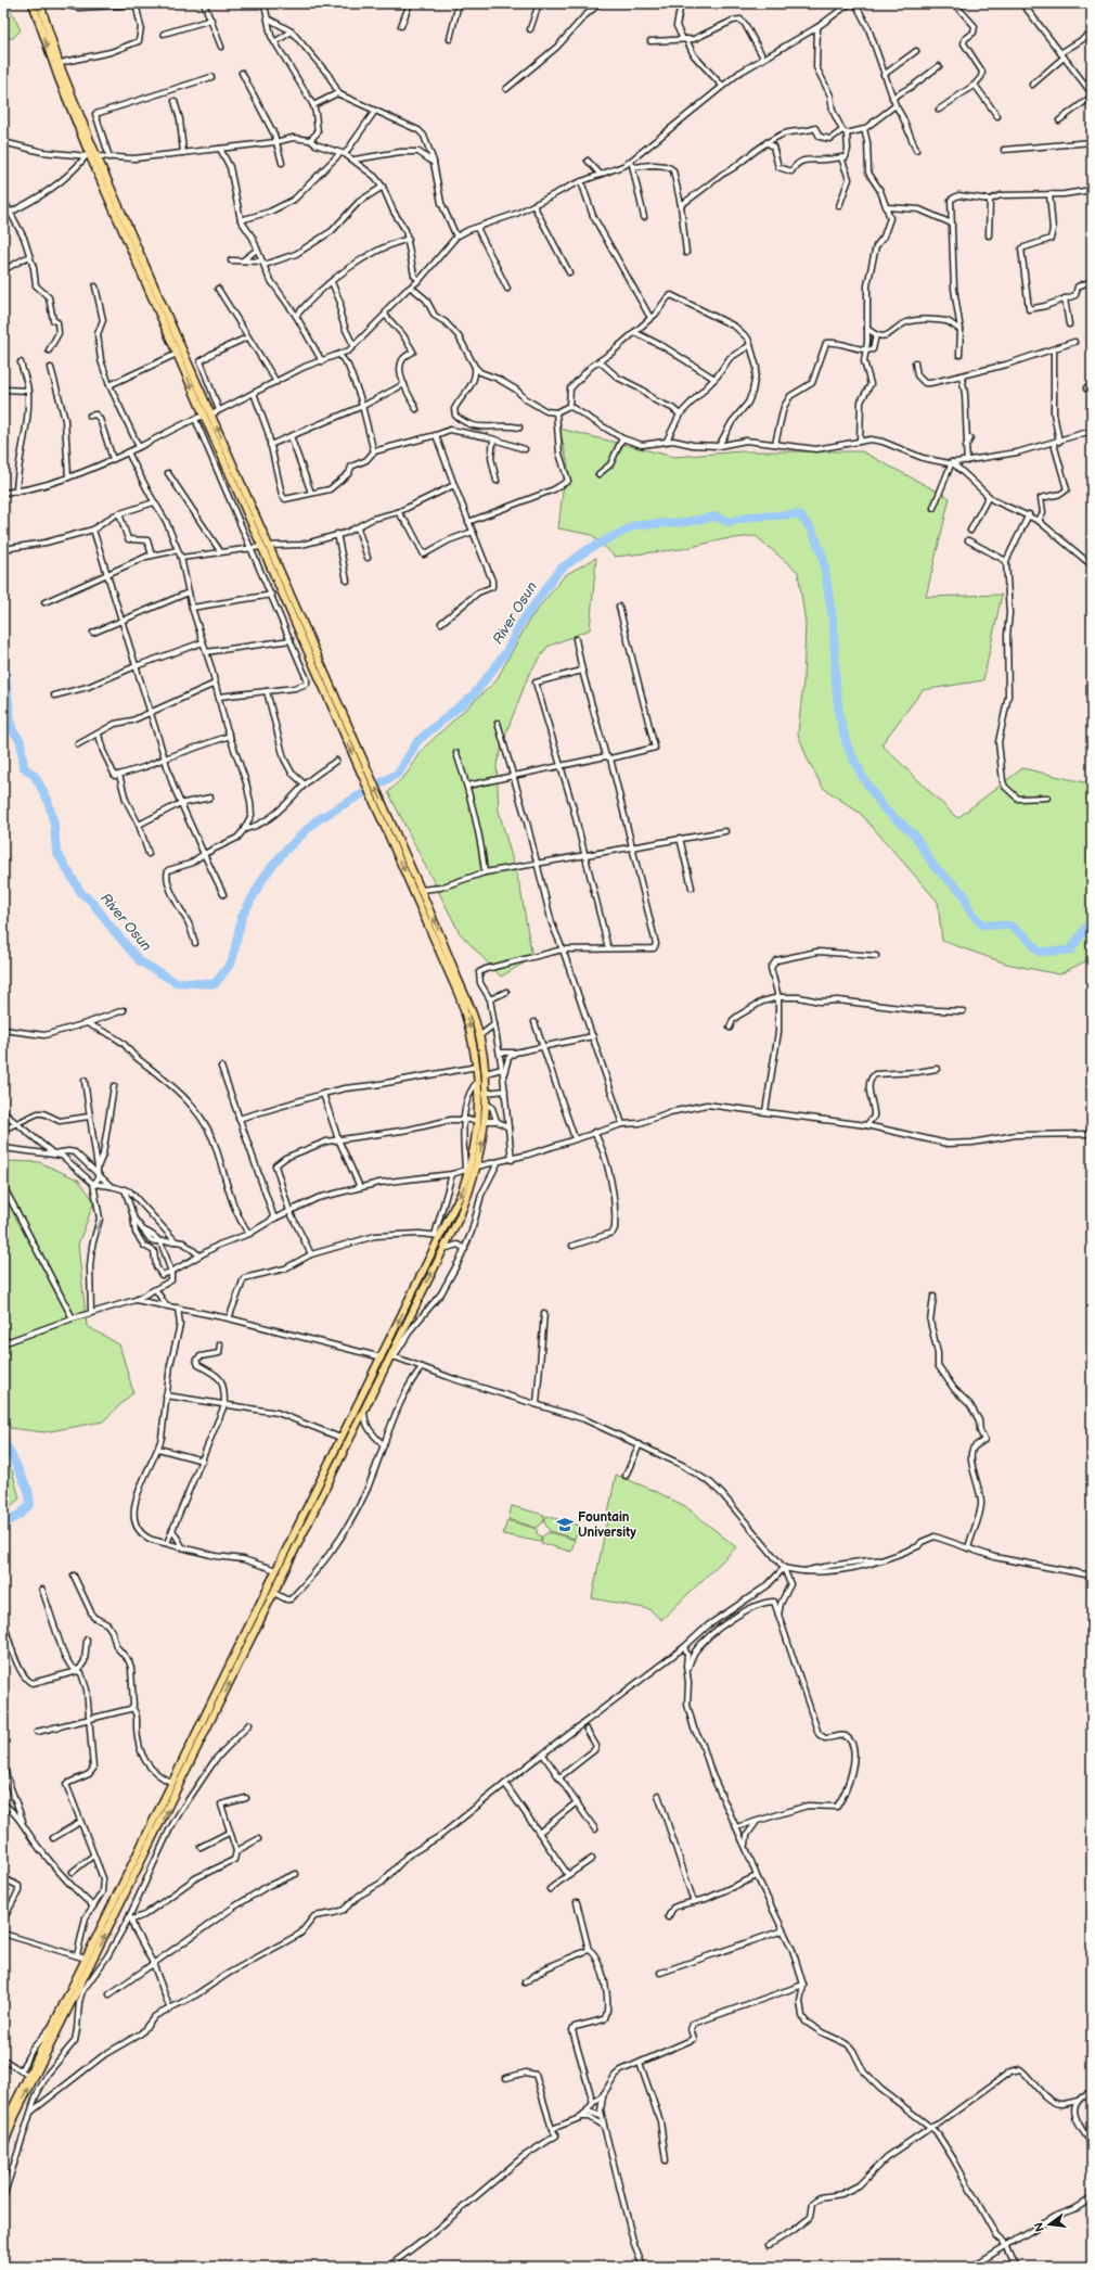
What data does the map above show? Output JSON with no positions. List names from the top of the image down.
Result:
{
  "water": ["River Osun"],
  "places": {
    "school or university": ["Fountain University"]
  },
  "north": "left"
}
